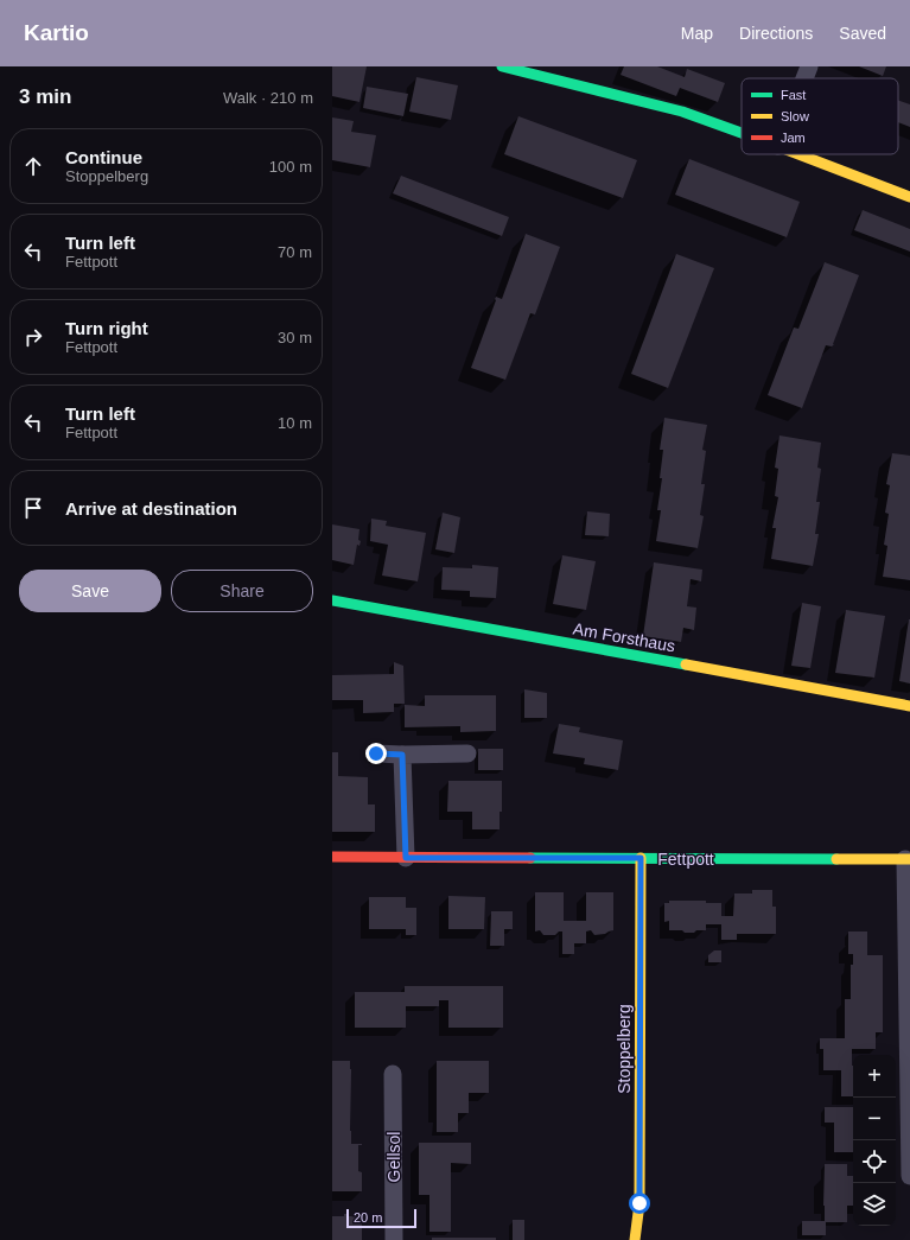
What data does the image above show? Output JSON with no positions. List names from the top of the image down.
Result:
{
  "streets": {
    "street": [
      "Am Forsthaus",
      "Fettpott",
      "Stoppelberg",
      "Gellsol"
    ]
  },
  "crossings": [
    ["Fettpott", "Stoppelberg"]
  ],
  "legend": ["Fast", "Slow", "Jam"],
  "scale_bar": "20 m",
  "page": {
    "header": "Kartio",
    "nav": ["Map", "Directions", "Saved"],
    "heading": ["3 min", "Walk · 210 m"],
    "list": [
      ["Continue", "Stoppelberg", "100 m"],
      ["Turn left", "Fettpott", "70 m"],
      ["Turn right", "Fettpott", "30 m"],
      ["Turn left", "Fettpott", "10 m"],
      "Arrive at destination"
    ],
    "buttons": ["Save", "Share"],
    "map_buttons": ["+", "−"],
    "scale": "20 m"
  }
}
